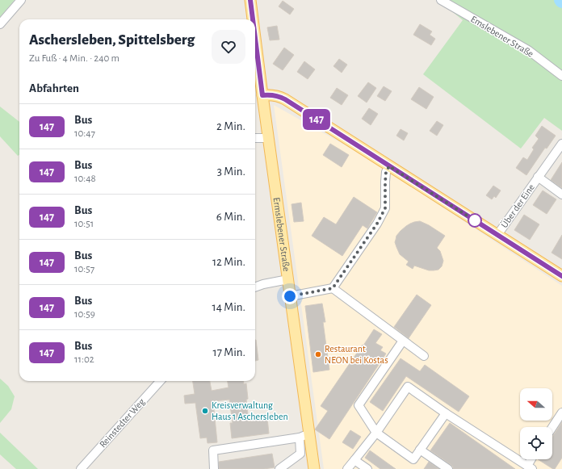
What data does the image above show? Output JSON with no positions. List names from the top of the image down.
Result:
{
  "streets": {
    "main road": ["Ermslebener Straße"],
    "street": ["Emslebener Straße", "Über der Eine", "Reinstedter Weg"]
  },
  "places": ["Restaurant NEON bei Kostas", "Kreisverwaltung Haus 1 Aschersleben"],
  "lines": ["bus line 147"],
  "north": "left",
  "page": {
    "on_map": "147",
    "heading": [
      ["Aschersleben, Spittelsberg", "Zu Fuß · 4 Min. · 240 m"],
      "Abfahrten"
    ],
    "list": [
      {
        "mark": "147",
        "name": "Bus",
        "note": "10:47",
        "value": "2 Min."
      },
      {
        "mark": "147",
        "name": "Bus",
        "note": "10:48",
        "value": "3 Min."
      },
      {
        "mark": "147",
        "name": "Bus",
        "note": "10:51",
        "value": "6 Min."
      },
      {
        "mark": "147",
        "name": "Bus",
        "note": "10:57",
        "value": "12 Min."
      },
      {
        "mark": "147",
        "name": "Bus",
        "note": "10:59",
        "value": "14 Min."
      },
      {
        "mark": "147",
        "name": "Bus",
        "note": "11:02",
        "value": "17 Min."
      }
    ]
  }
}
